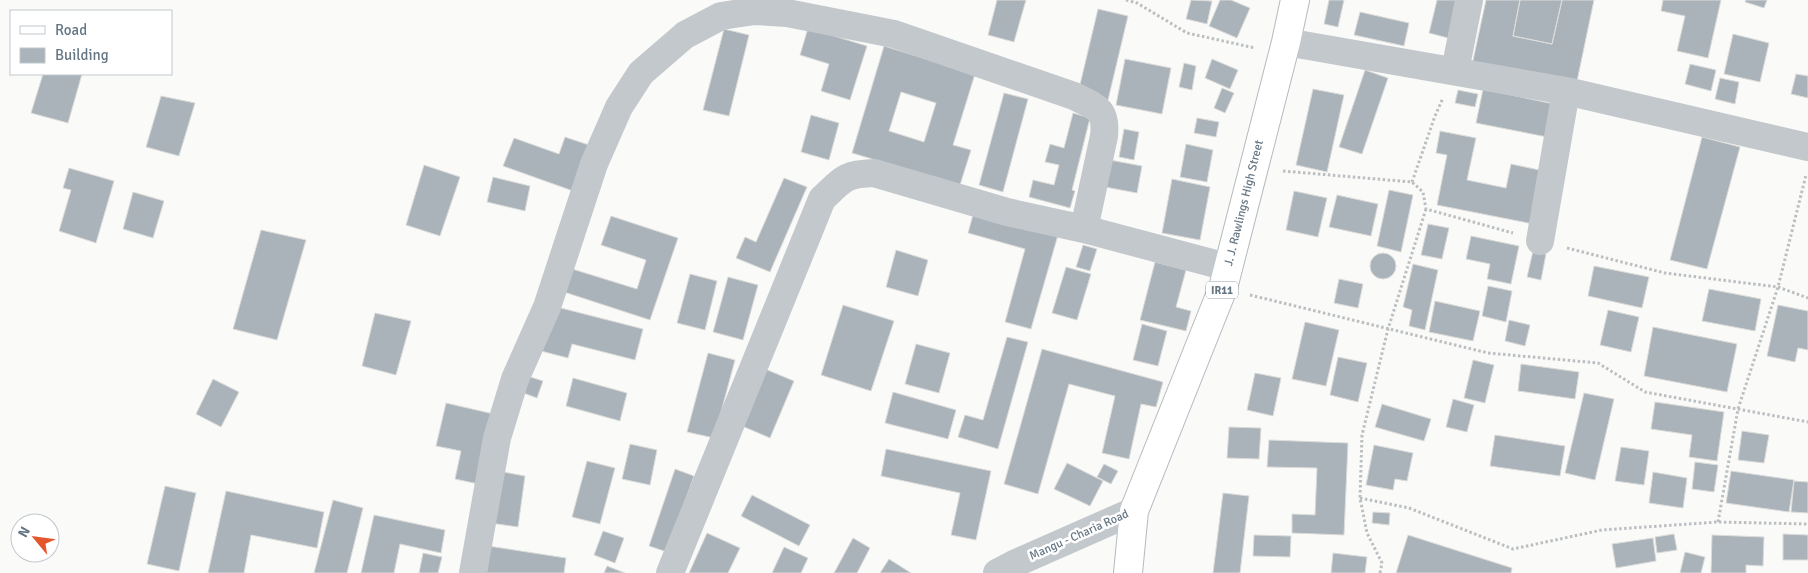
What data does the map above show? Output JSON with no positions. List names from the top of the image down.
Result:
{
  "streets": {
    "main road": ["J. J. Rawlings High Street", "IR11"],
    "street": ["Mangu - Charia Road"]
  },
  "crossings": [
    ["J. J. Rawlings High Street", "Mangu - Charia Road"]
  ],
  "legend": ["Road", "Building"],
  "north": "top left"
}
